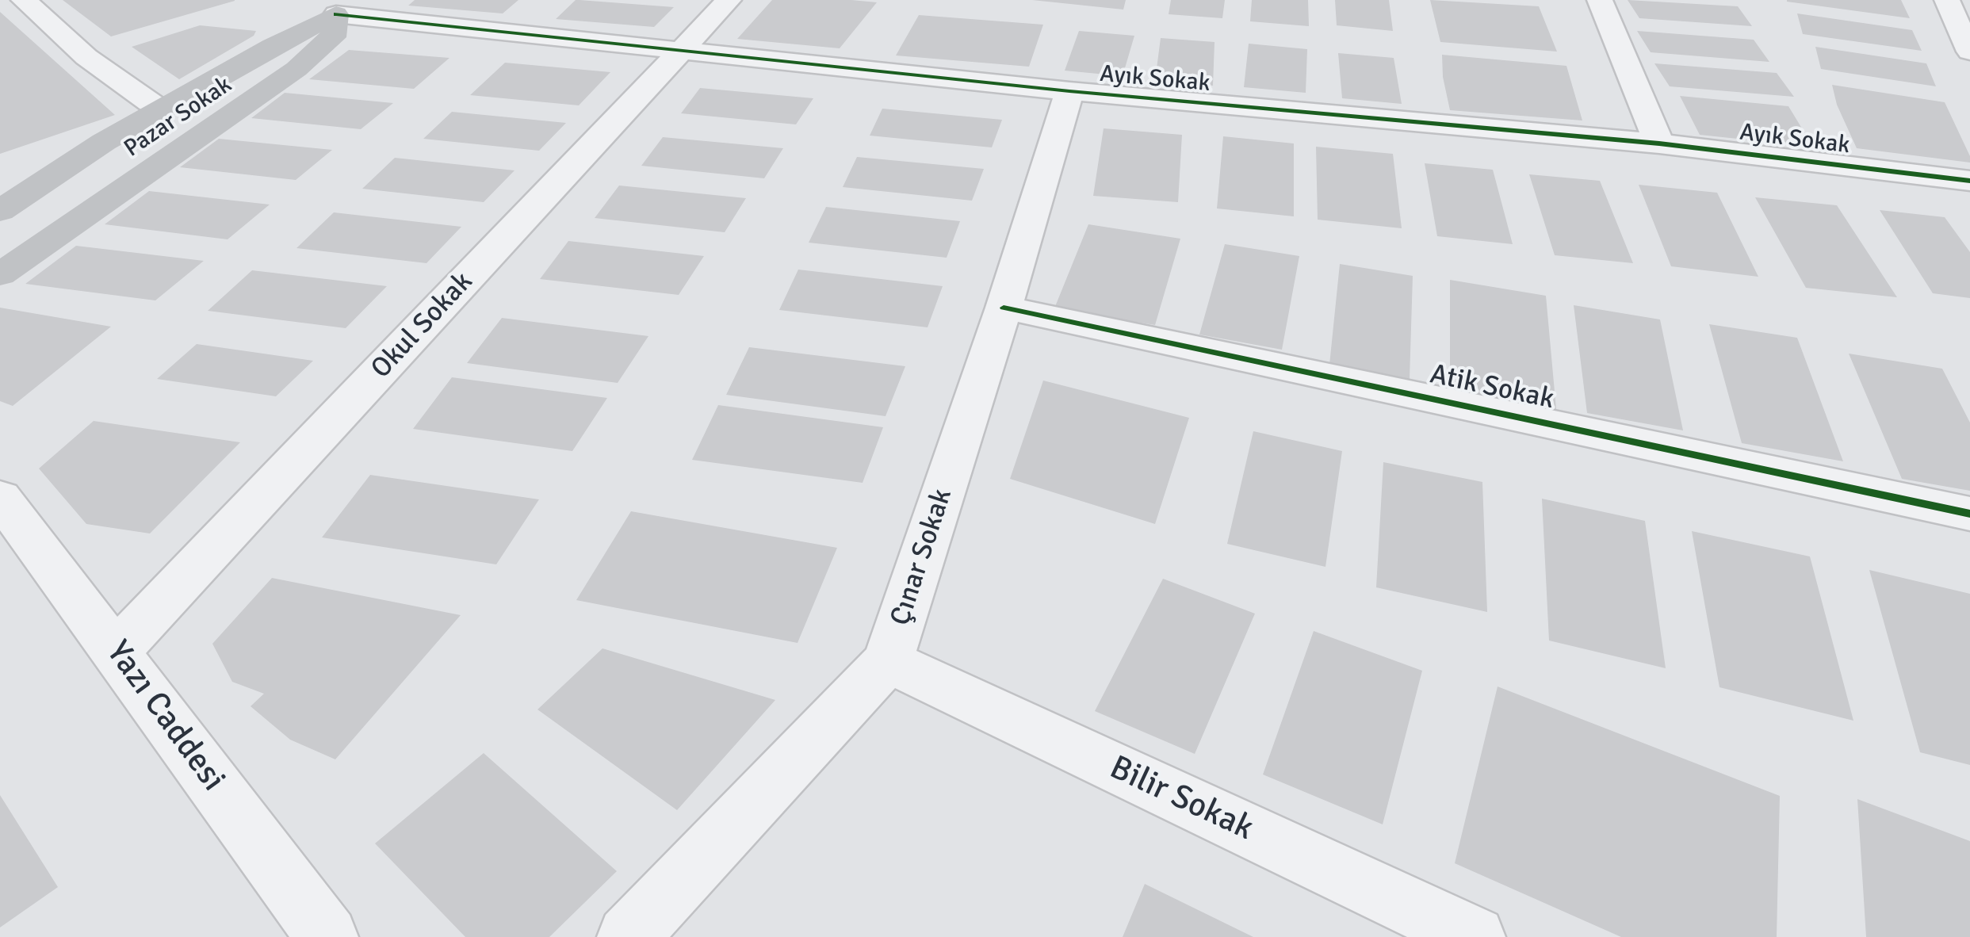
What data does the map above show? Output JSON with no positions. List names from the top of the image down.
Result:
{
  "streets": {
    "main road": ["Pazar Sokak"],
    "street": [
      "Ayık Sokak",
      "Okul Sokak",
      "Atik Sokak",
      "Çınar Sokak",
      "Yazı Caddesi",
      "Bilir Sokak"
    ]
  },
  "crossings": [
    ["Ayık Sokak", "Pazar Sokak"],
    ["Ayık Sokak", "Okul Sokak"],
    ["Ayık Sokak", "Çınar Sokak"],
    ["Okul Sokak", "Yazı Caddesi"],
    ["Atik Sokak", "Çınar Sokak"],
    ["Çınar Sokak", "Bilir Sokak"]
  ]
}
